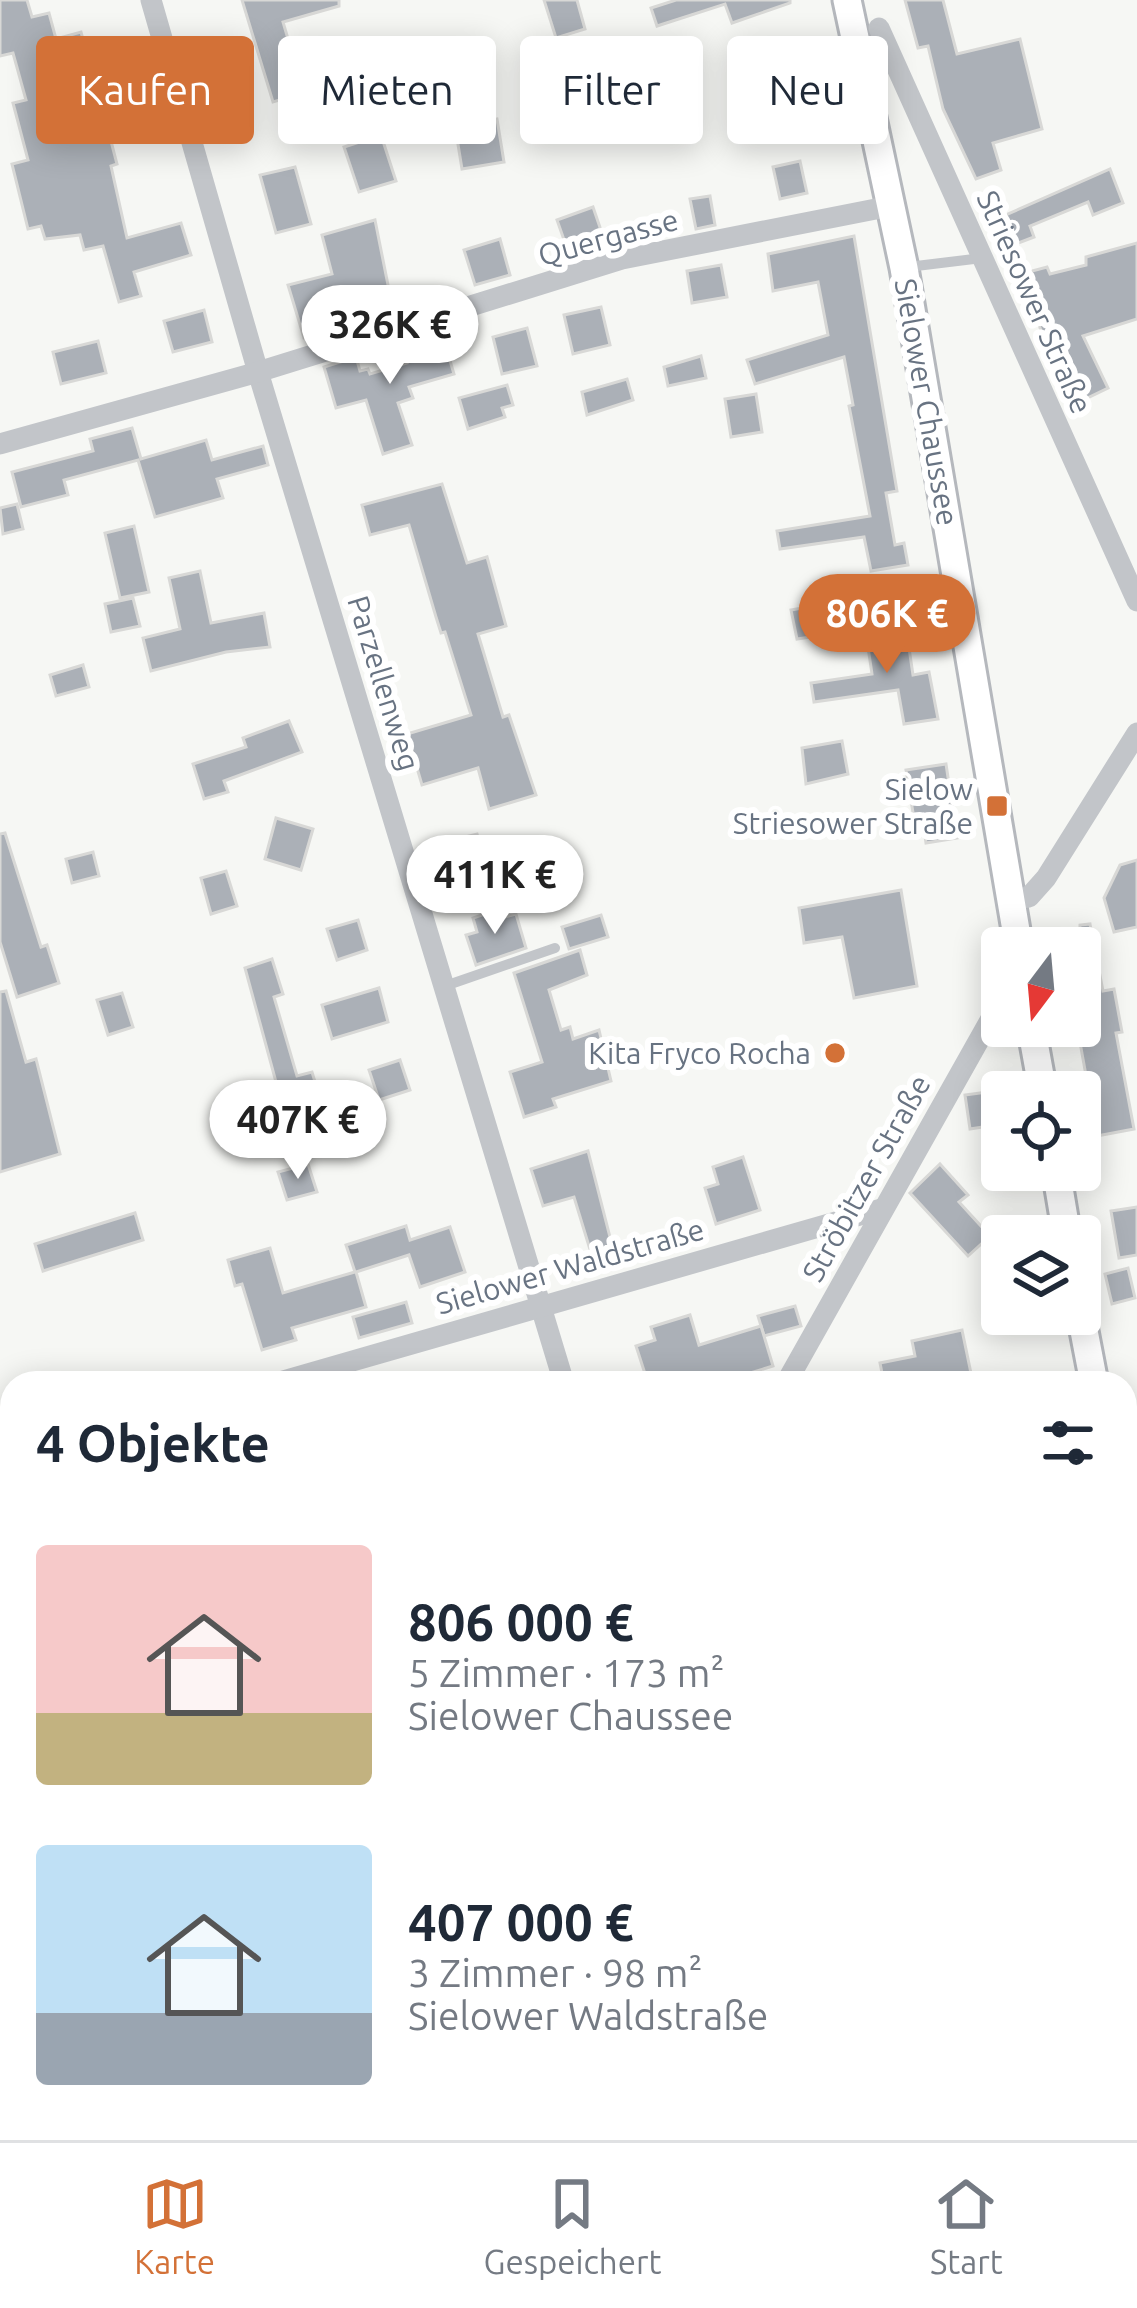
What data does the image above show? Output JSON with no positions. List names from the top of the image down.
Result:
{
  "streets": {
    "main road": ["Sielower Chaussee"],
    "street": [
      "Quergasse",
      "Striesower Straße",
      "Parzellenweg",
      "Ströbitzer Straße",
      "Sielower Waldstraße"
    ]
  },
  "crossings": [
    ["Quergasse", "Sielower Chaussee"],
    ["Quergasse", "Parzellenweg"],
    ["Parzellenweg", "Sielower Waldstraße"],
    ["Ströbitzer Straße", "Sielower Waldstraße"]
  ],
  "places": {
    "transit": ["Sielow Striesower Straße"],
    "other": ["Kita Fryco Rocha"]
  },
  "north": "bottom",
  "page": {
    "chip": [
      "Kaufen",
      "Mieten",
      "Filter",
      "Neu"
    ],
    "price": [
      "326K €",
      "806K €",
      "411K €",
      "407K €"
    ],
    "heading": "4 Objekte",
    "list": [
      {
        "name": "806 000 €",
        "note": "5 Zimmer · 173 m² · Sielower Chaussee"
      },
      {
        "name": "407 000 €",
        "note": "3 Zimmer · 98 m² · Sielower Waldstraße"
      }
    ],
    "tabs": ["Karte", "Gespeichert", "Start"]
  }
}
